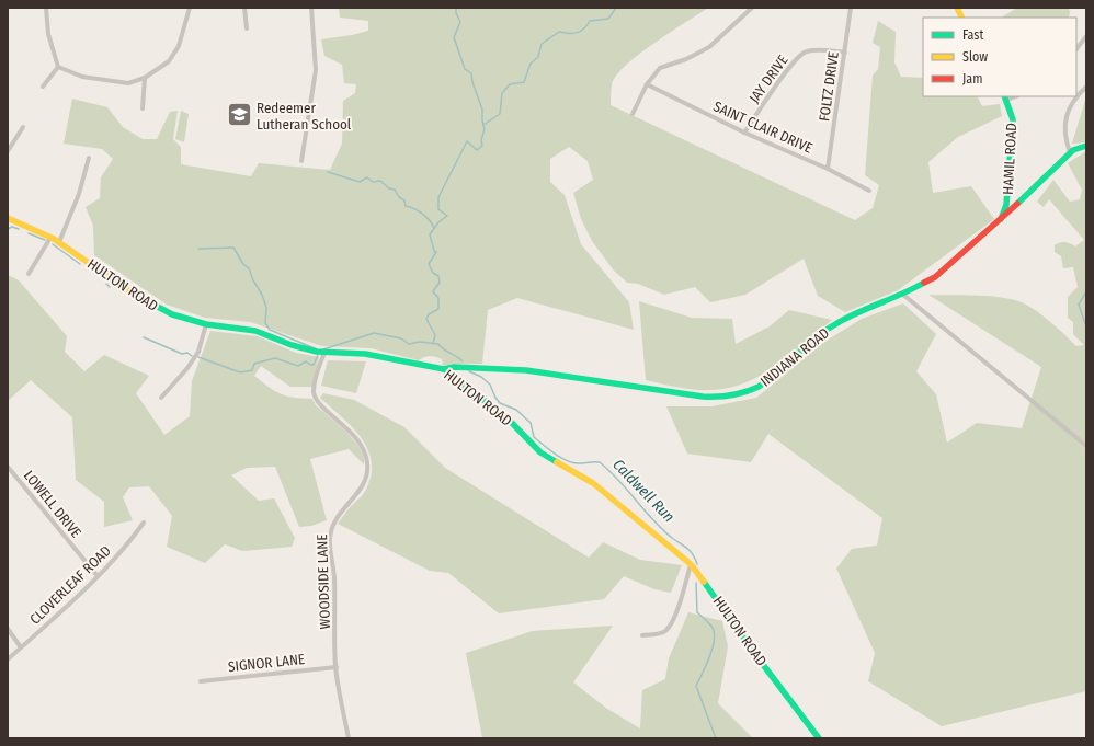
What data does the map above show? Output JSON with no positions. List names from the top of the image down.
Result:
{
  "streets": {
    "main road": ["HAMIL ROAD", "HULTON ROAD", "INDIANA ROAD"],
    "street": [
      "JAY DRIVE",
      "FOLTZ DRIVE",
      "SAINT CLAIR DRIVE",
      "LOWELL DRIVE",
      "WOODSIDE LANE",
      "CLOVERLEAF ROAD",
      "SIGNOR LANE"
    ]
  },
  "crossings": [
    ["JAY DRIVE", "FOLTZ DRIVE"],
    ["JAY DRIVE", "SAINT CLAIR DRIVE"],
    ["FOLTZ DRIVE", "SAINT CLAIR DRIVE"],
    ["HAMIL ROAD", "INDIANA ROAD"],
    ["HULTON ROAD", "INDIANA ROAD"],
    ["HULTON ROAD", "WOODSIDE LANE"],
    ["LOWELL DRIVE", "CLOVERLEAF ROAD"],
    ["WOODSIDE LANE", "SIGNOR LANE"]
  ],
  "water": ["Caldwell Run"],
  "places": {
    "school or university": ["Redeemer Lutheran School"]
  },
  "legend": ["Fast", "Slow", "Jam"]
}
